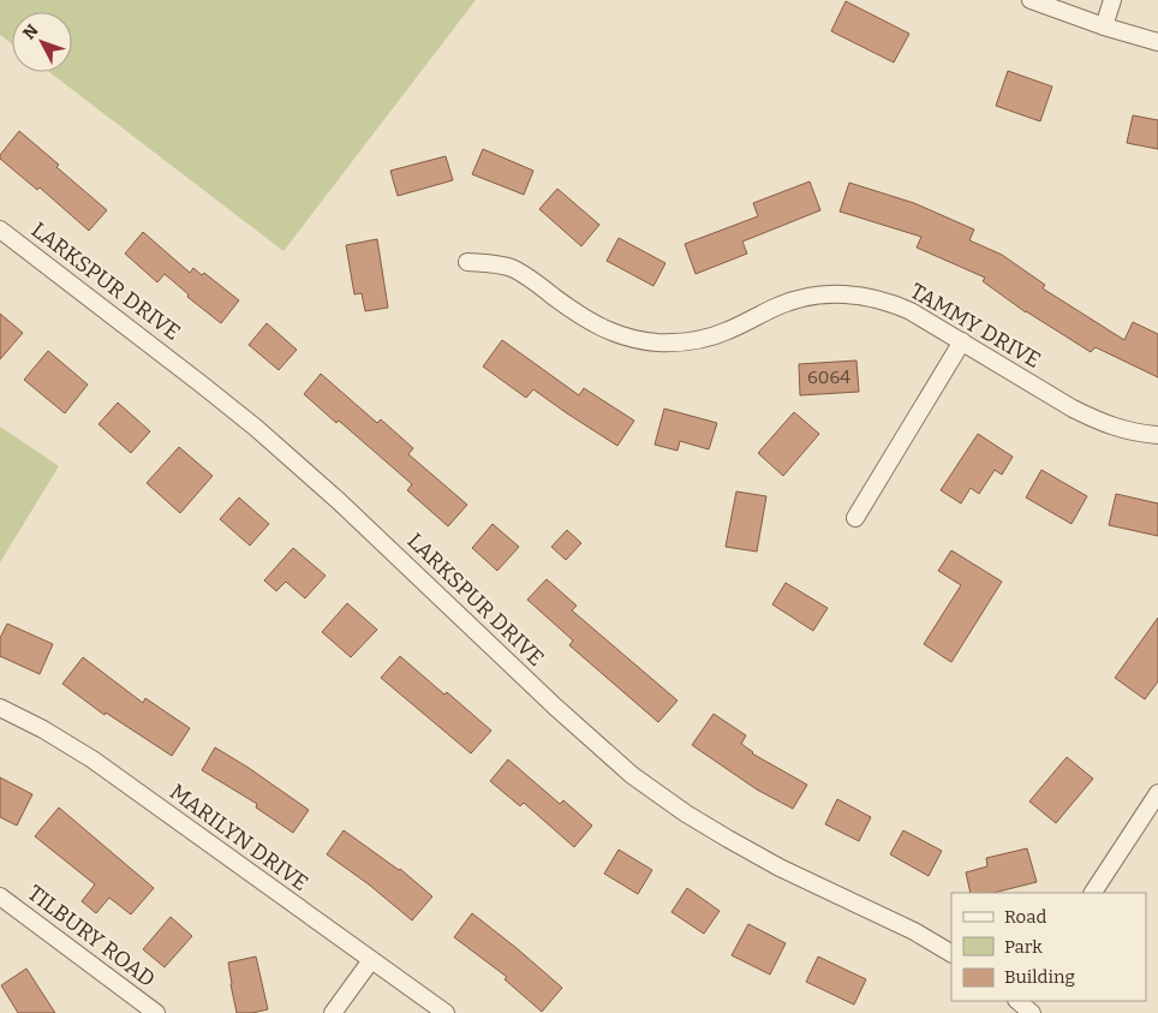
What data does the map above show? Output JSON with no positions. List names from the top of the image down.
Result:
{
  "streets": {
    "street": [
      "LARKSPUR DRIVE",
      "TAMMY DRIVE",
      "MARILYN DRIVE",
      "TILBURY ROAD"
    ]
  },
  "house_numbers": ["6064"],
  "legend": ["Road", "Park", "Building"],
  "north": "top left"
}
